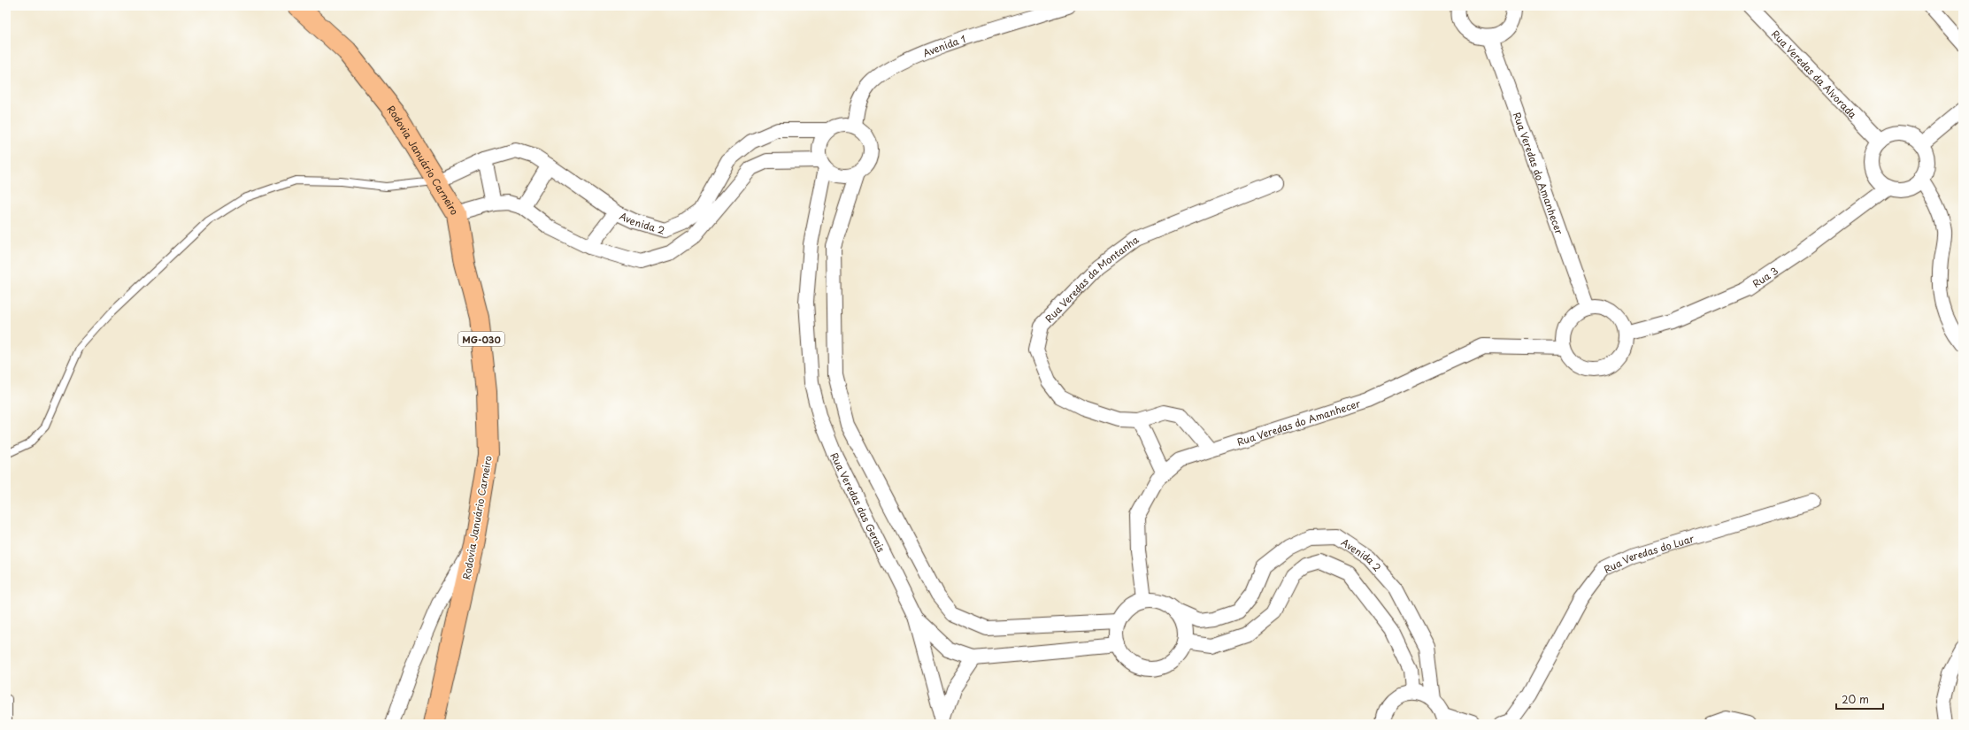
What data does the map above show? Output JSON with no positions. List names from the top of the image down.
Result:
{
  "streets": {
    "highway": ["Rodovia Januário Carneiro", "MG-030"],
    "street": [
      "Avenida 1",
      "Rua Veredas da Alvorada",
      "Rua Veredas do Amanhecer",
      "Avenida 2",
      "Rua 3",
      "Rua Veredas da Montanha",
      "Rua Veredas das Gerais",
      "Rua Veredas do Luar"
    ]
  },
  "crossings": [
    ["Avenida 1", "Avenida 2"],
    ["Avenida 1", "Rua Veredas das Gerais"],
    ["Rua Veredas da Alvorada", "Rua 3"],
    ["Rodovia Januário Carneiro", "Avenida 2"],
    ["Rua Veredas do Amanhecer", "Avenida 2"],
    ["Rua Veredas do Amanhecer", "Rua 3"],
    ["Rua Veredas do Amanhecer", "Rua Veredas da Montanha"],
    ["Rua Veredas do Amanhecer", "Rua Veredas das Gerais"],
    ["Avenida 2", "Rua Veredas das Gerais"]
  ],
  "scale_bar": "20 m"
}
